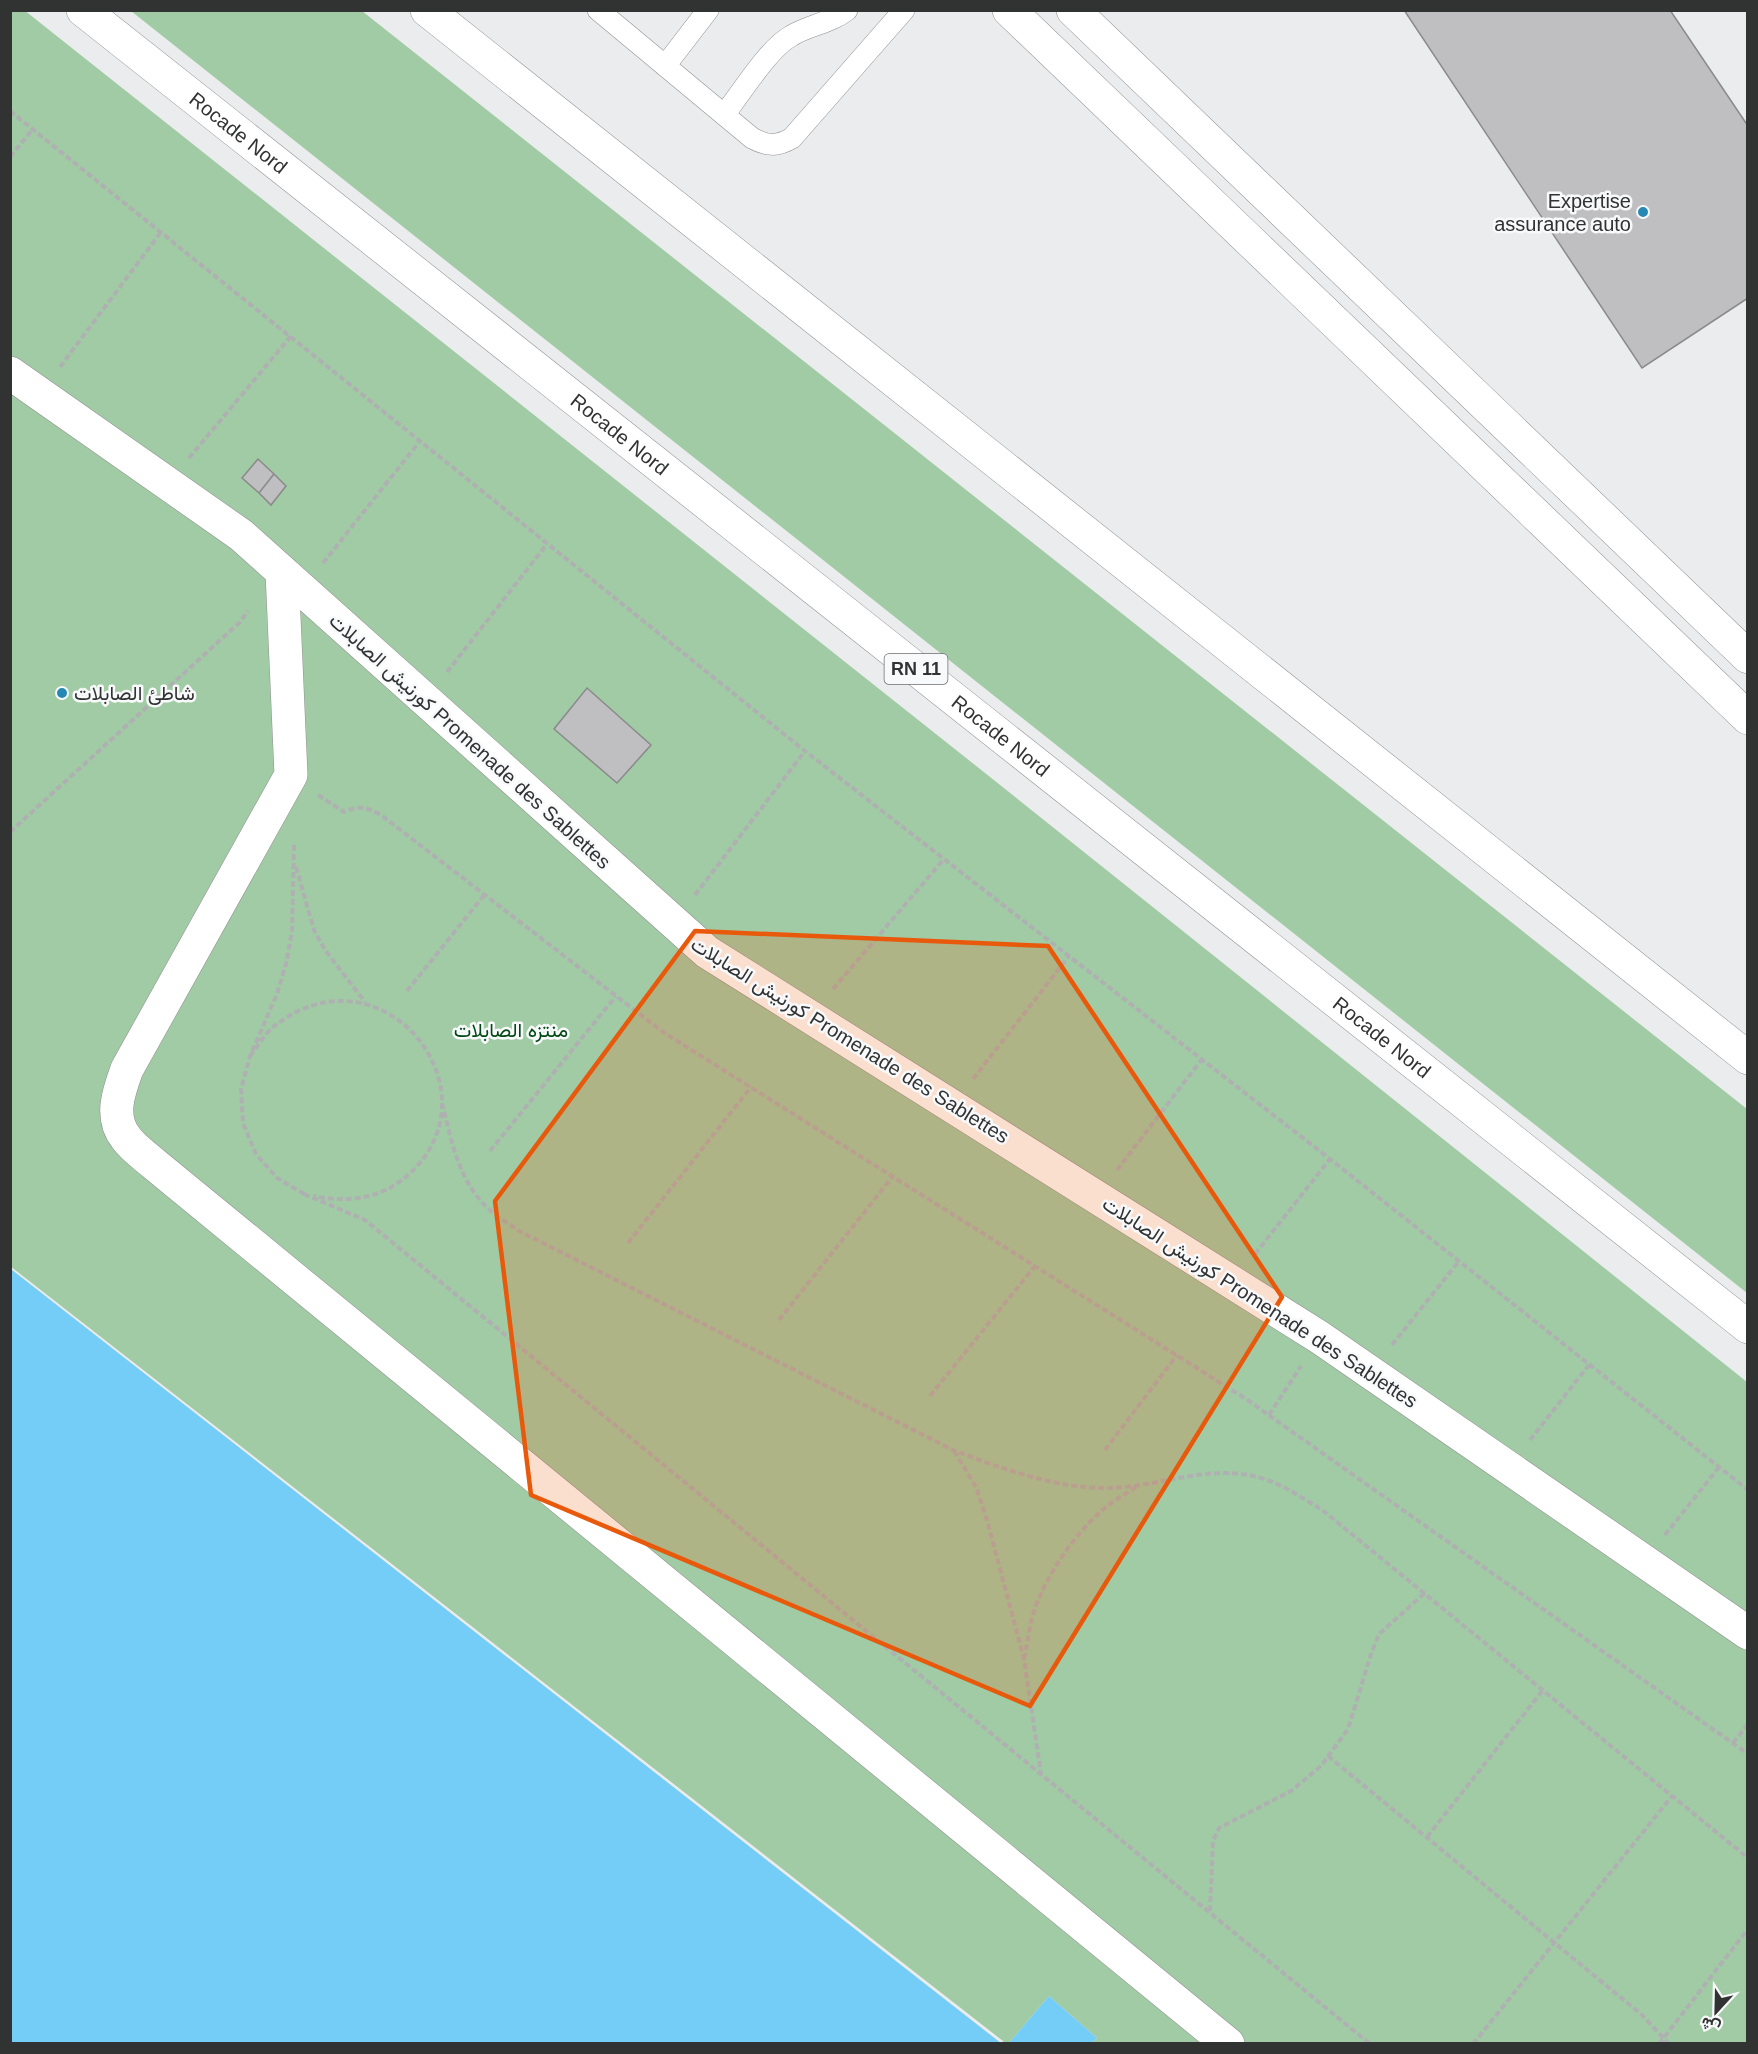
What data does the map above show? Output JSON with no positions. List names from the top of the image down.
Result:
{
  "streets": {
    "main road": ["Rocade Nord", "RN 11", "كورنيش الصابلات Promenade des Sablettes"]
  },
  "parks": ["منتزه الصابلات"],
  "places": ["Expertise assurance auto", "شاطئ الصابلات"],
  "north": "bottom"
}
